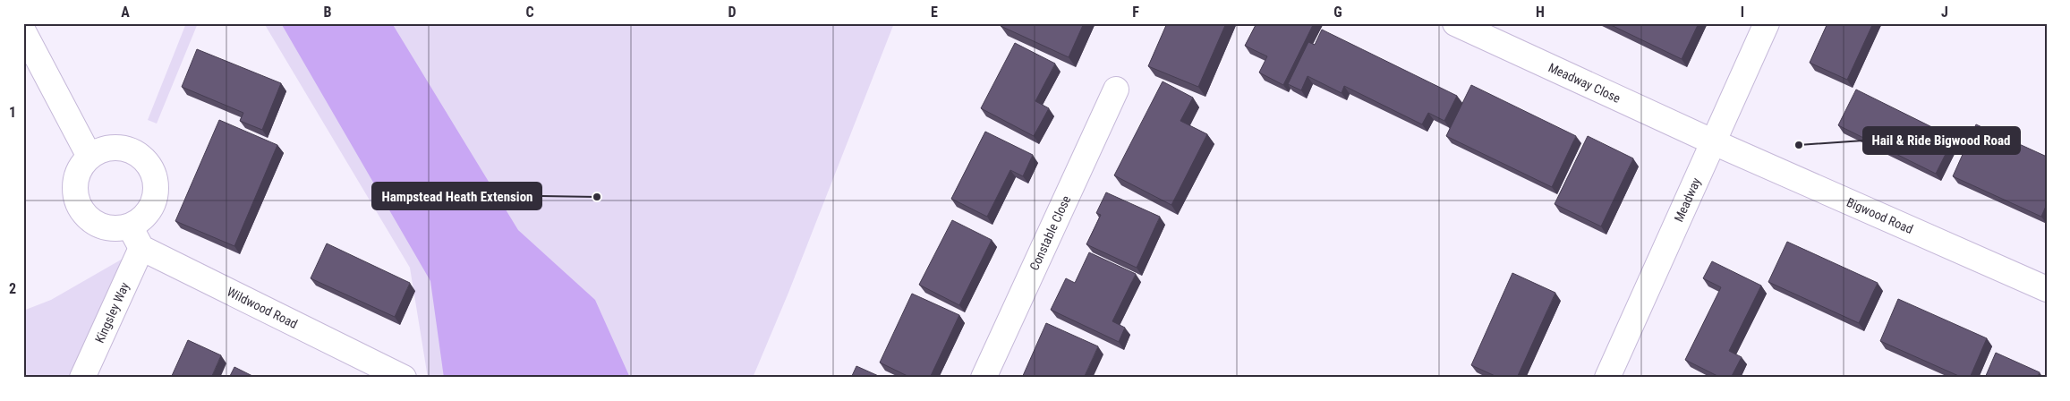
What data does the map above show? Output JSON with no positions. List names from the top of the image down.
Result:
{
  "streets": {
    "street": [
      "Meadway Close",
      "Meadway",
      "Bigwood Road",
      "Constable Close",
      "Wildwood Road",
      "Kingsley Way"
    ]
  },
  "crossings": [
    ["Meadway Close", "Meadway"],
    ["Meadway Close", "Bigwood Road"],
    ["Meadway", "Bigwood Road"],
    ["Wildwood Road", "Kingsley Way"]
  ],
  "places": ["Hail & Ride Bigwood Road", "Hampstead Heath Extension"],
  "grid": {
    "columns": [
      "A",
      "B",
      "C",
      "D",
      "E",
      "F",
      "G",
      "H",
      "I",
      "J"
    ],
    "rows": ["1", "2"]
  }
}
